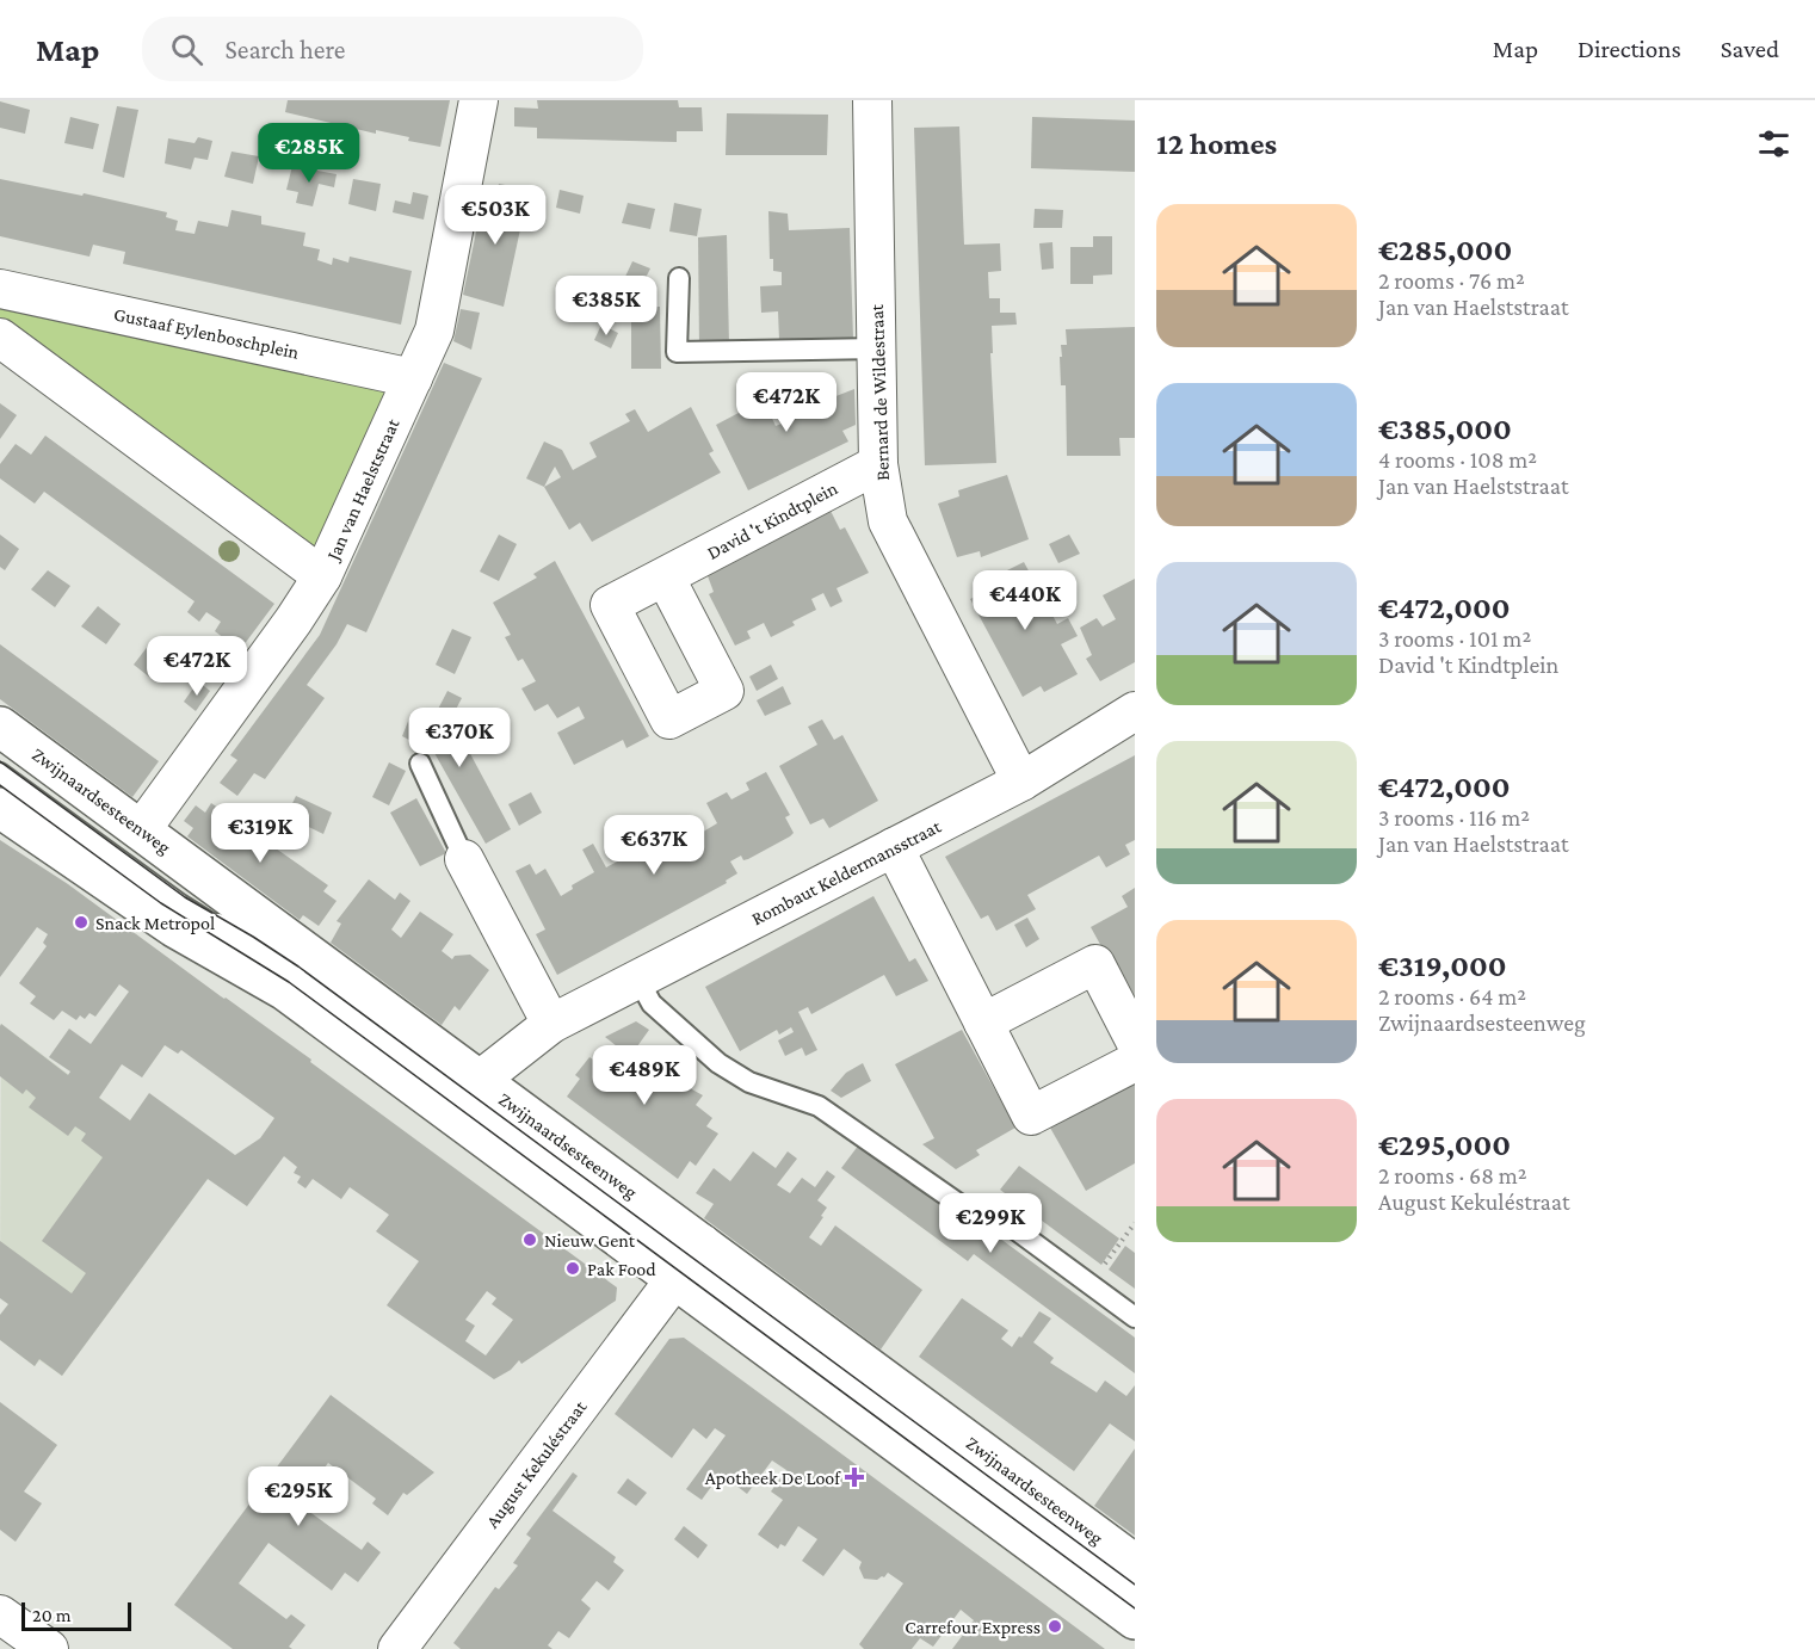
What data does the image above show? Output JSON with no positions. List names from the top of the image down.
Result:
{
  "streets": {
    "street": [
      "Gustaaf Eylenboschplein",
      "Bernard de Wildestraat",
      "Jan van Haelststraat",
      "David 't Kindtplein",
      "Zwijnaardsesteenweg",
      "Rombaut Keldermansstraat",
      "August Kekuléstraat"
    ]
  },
  "crossings": [
    ["Gustaaf Eylenboschplein", "Jan van Haelststraat"],
    ["Bernard de Wildestraat", "David 't Kindtplein"],
    ["Bernard de Wildestraat", "Rombaut Keldermansstraat"],
    ["Jan van Haelststraat", "Zwijnaardsesteenweg"],
    ["Zwijnaardsesteenweg", "Rombaut Keldermansstraat"],
    ["Zwijnaardsesteenweg", "August Kekuléstraat"]
  ],
  "places": {
    "other": [
      "Snack Metropol",
      "Nieuw Gent",
      "Pak Food",
      "Carrefour Express"
    ],
    "health": ["Apotheek De Loof"]
  },
  "scale_bar": "20 m",
  "page": {
    "header": "Map",
    "search": "Search here",
    "nav": ["Map", "Directions", "Saved"],
    "heading": "12 homes",
    "price": [
      "€285K",
      "€503K",
      "€385K",
      "€472K",
      "€440K",
      "€472K",
      "€370K",
      "€319K",
      "€637K",
      "€489K",
      "€299K",
      "€295K"
    ],
    "list": [
      {
        "name": "€285,000",
        "note": "2 rooms · 76 m² · Jan van Haelststraat"
      },
      {
        "name": "€385,000",
        "note": "4 rooms · 108 m² · Jan van Haelststraat"
      },
      {
        "name": "€472,000",
        "note": "3 rooms · 101 m² · David 't Kindtplein"
      },
      {
        "name": "€472,000",
        "note": "3 rooms · 116 m² · Jan van Haelststraat"
      },
      {
        "name": "€319,000",
        "note": "2 rooms · 64 m² · Zwijnaardsesteenweg"
      },
      {
        "name": "€295,000",
        "note": "2 rooms · 68 m² · August Kekuléstraat"
      }
    ],
    "scale": "20 m"
  }
}
